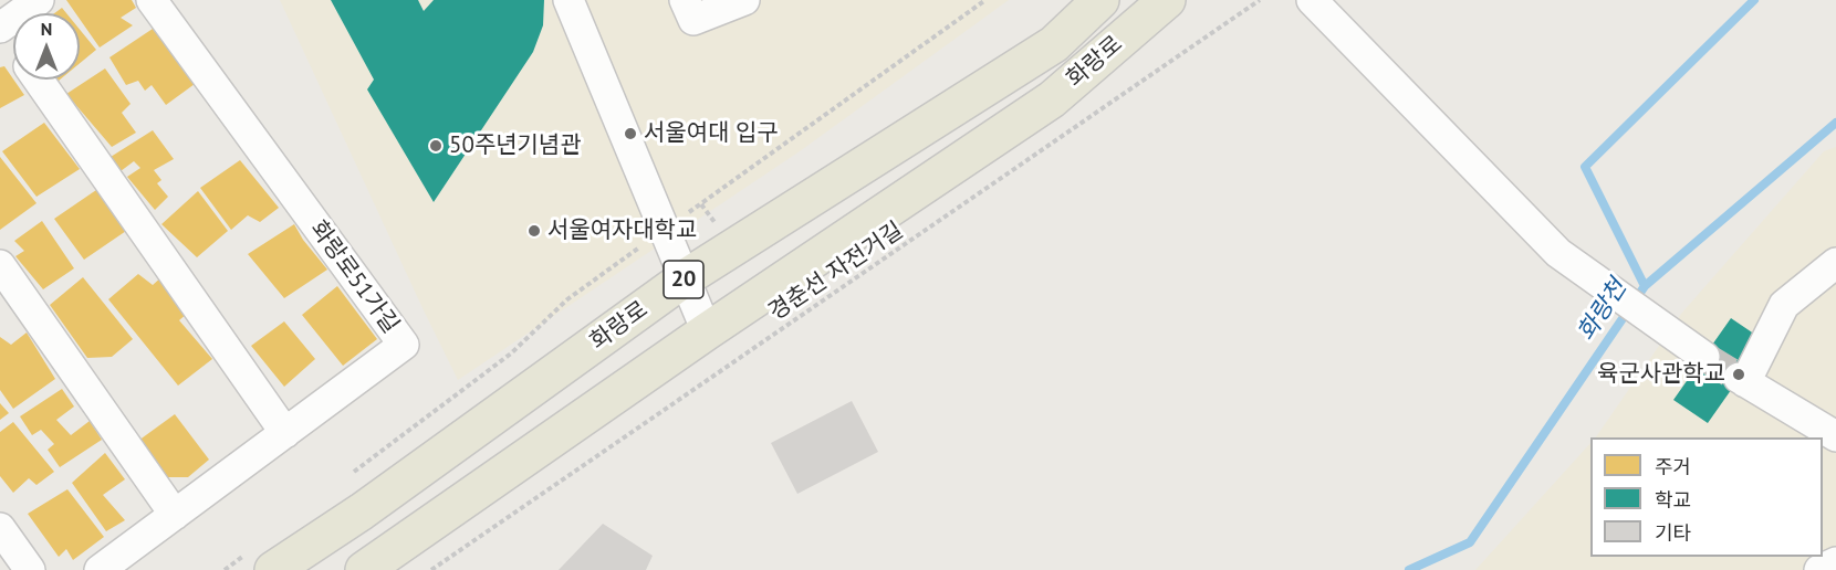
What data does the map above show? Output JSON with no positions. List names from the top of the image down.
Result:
{
  "streets": {
    "main road": ["화랑로", "20"],
    "street": ["화랑로51가길"],
    "path": ["경춘선 자전거길"]
  },
  "water": ["화랑천"],
  "places": [
    "서울여대 입구",
    "50주년기념관",
    "서울여자대학교",
    "육군사관학교"
  ],
  "legend": ["주거", "학교", "기타"],
  "north": "top"
}
